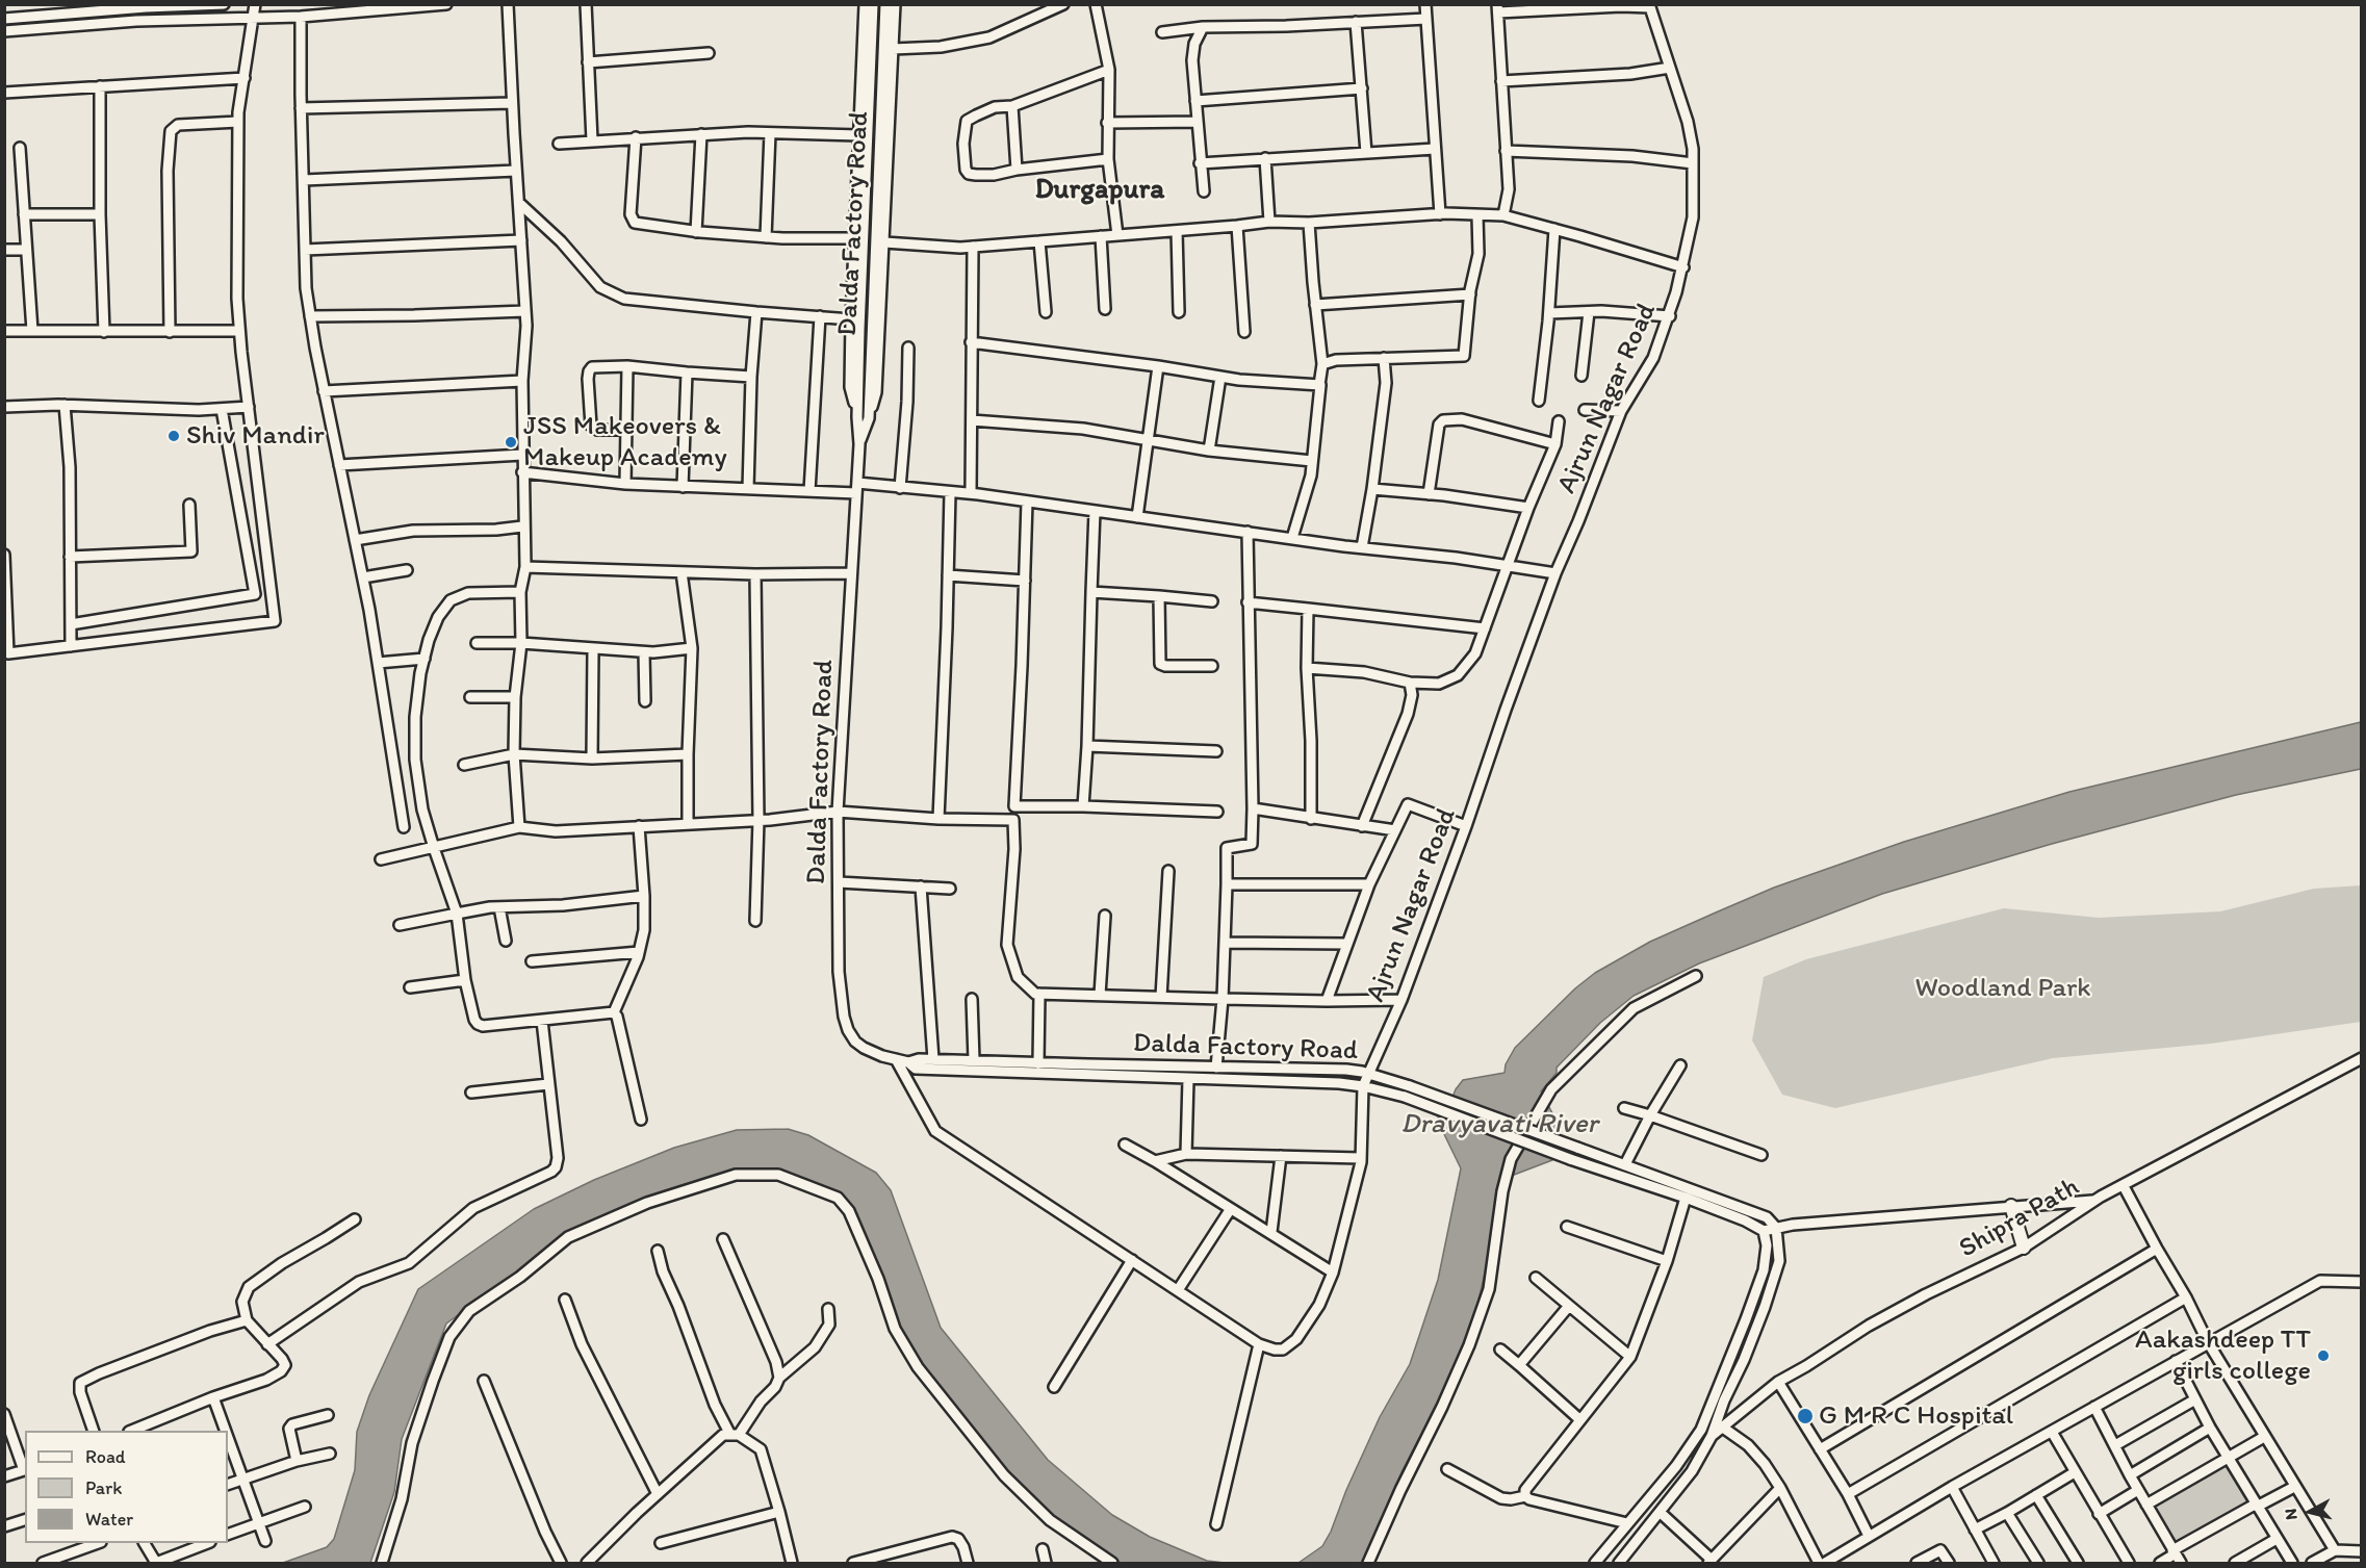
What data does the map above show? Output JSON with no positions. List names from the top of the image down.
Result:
{
  "streets": {
    "street": ["Dalda Factory Road", "Ajrun Nagar Road", "Shipra Path"]
  },
  "crossings": [
    ["Dalda Factory Road", "Ajrun Nagar Road"]
  ],
  "districts": ["Durgapura"],
  "water": ["Dravyavati River"],
  "parks": ["Woodland Park"],
  "places": [
    "Shiv Mandir",
    "JSS Makeovers & Makeup Academy",
    "Aakashdeep TT girls college",
    "G M R C Hospital"
  ],
  "legend": ["Road", "Park", "Water"],
  "north": "left"
}
